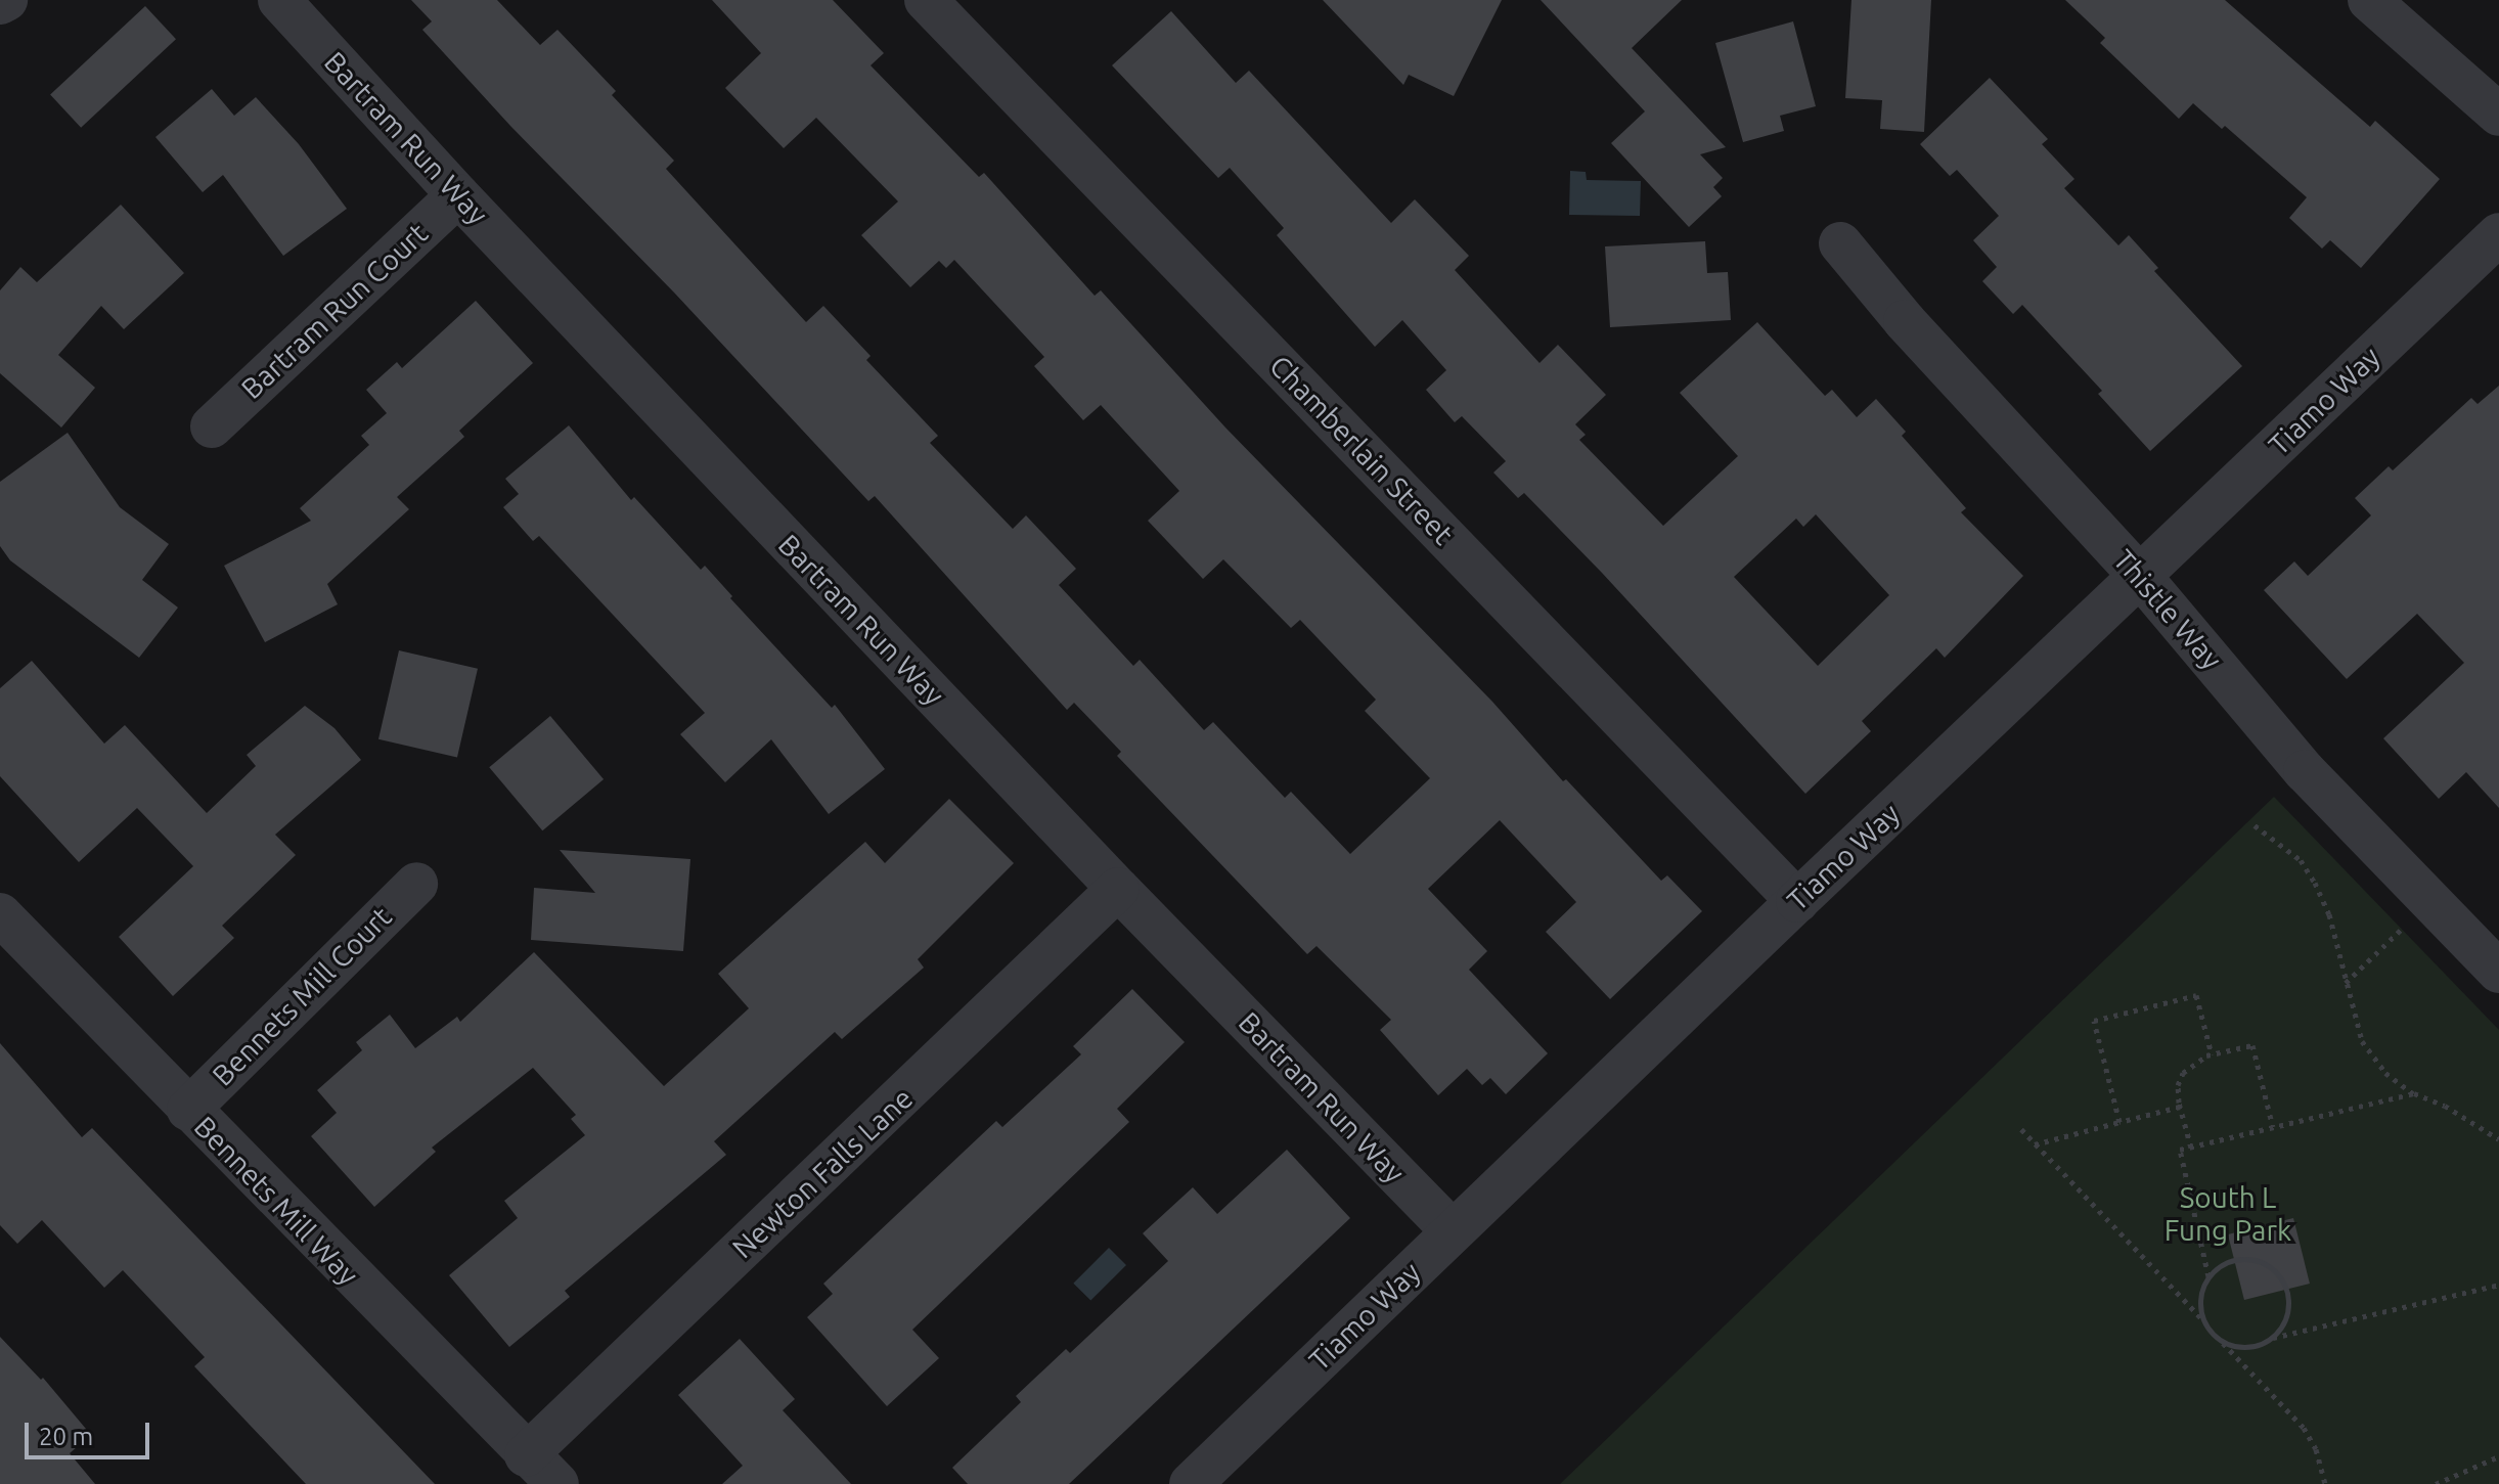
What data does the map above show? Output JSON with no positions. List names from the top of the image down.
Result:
{
  "streets": {
    "street": [
      "Bartram Run Way",
      "Bartram Run Court",
      "Tiamo Way",
      "Chamberlain Street",
      "Thistle Way",
      "Bennets Mill Court",
      "Newton Falls Lane",
      "Bennets Mill Way"
    ]
  },
  "crossings": [
    ["Bartram Run Way", "Bartram Run Court"],
    ["Bartram Run Way", "Tiamo Way"],
    ["Bartram Run Way", "Newton Falls Lane"],
    ["Tiamo Way", "Chamberlain Street"],
    ["Tiamo Way", "Thistle Way"],
    ["Bennets Mill Court", "Bennets Mill Way"],
    ["Newton Falls Lane", "Bennets Mill Way"]
  ],
  "parks": ["South L Fung Park"],
  "scale_bar": "20 m"
}
